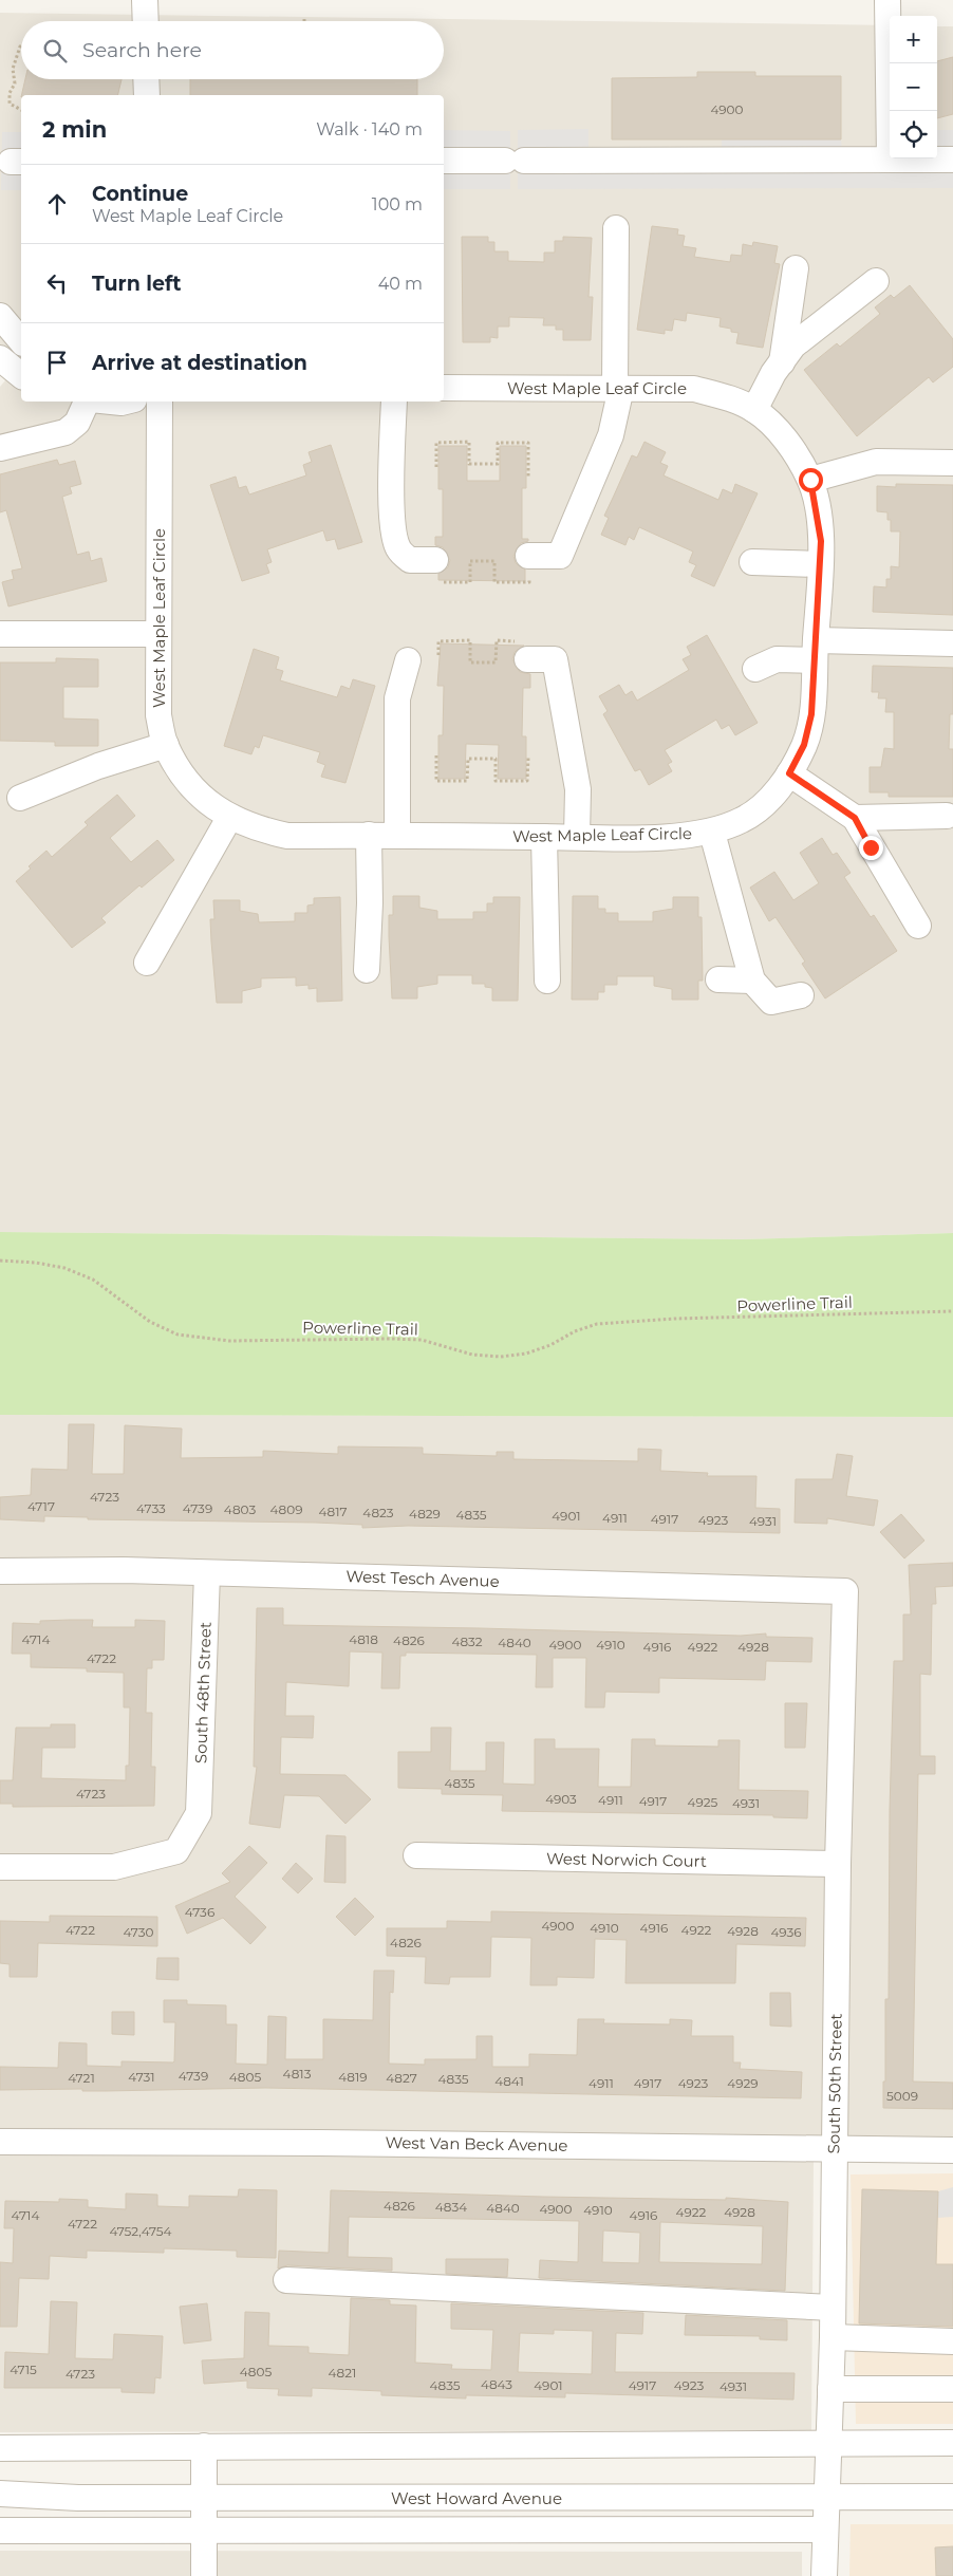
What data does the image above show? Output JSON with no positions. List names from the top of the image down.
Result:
{
  "streets": {
    "street": [
      "West Maple Leaf Circle",
      "West Tesch Avenue",
      "South 48th Street",
      "West Norwich Court",
      "South 50th Street",
      "West Van Beck Avenue",
      "West Howard Avenue"
    ],
    "path": ["Powerline Trail"]
  },
  "crossings": [
    ["West Tesch Avenue", "South 48th Street"],
    ["West Tesch Avenue", "South 50th Street"],
    ["West Norwich Court", "South 50th Street"],
    ["South 50th Street", "West Van Beck Avenue"],
    ["South 50th Street", "West Howard Avenue"]
  ],
  "house_numbers": [
    "4900",
    "4723",
    "4717",
    "4733",
    "4739",
    "4803",
    "4809",
    "4817",
    "4823",
    "4829",
    "4835",
    "4901",
    "4911",
    "4917",
    "4923",
    "4931",
    "4714",
    "4818",
    "4826",
    "4832",
    "4840",
    "4900",
    "4910",
    "4916",
    "4922",
    "4928",
    "4722",
    "4835",
    "4723",
    "4903",
    "4911",
    "4917",
    "4925",
    "4931",
    "4736",
    "4900",
    "4910",
    "4916",
    "4722",
    "4922",
    "4928",
    "4730",
    "4936",
    "4826",
    "4813",
    "4739",
    "4731",
    "4805",
    "4819",
    "4721",
    "4827",
    "4835",
    "4841",
    "4911",
    "4917",
    "4923",
    "4929",
    "5009",
    "4826",
    "4834",
    "4840",
    "4900",
    "4910",
    "4922",
    "4928",
    "4714",
    "4916",
    "4722",
    "4752,4754",
    "4715",
    "4805",
    "4821",
    "4723",
    "4843",
    "4835",
    "4901",
    "4917",
    "4923",
    "4931"
  ],
  "page": {
    "map_buttons": ["+", "−"],
    "search": "Search here",
    "heading": ["2 min", "Walk · 140 m"],
    "list": [
      ["Continue", "West Maple Leaf Circle", "100 m"],
      ["Turn left", "40 m"],
      "Arrive at destination"
    ]
  }
}
